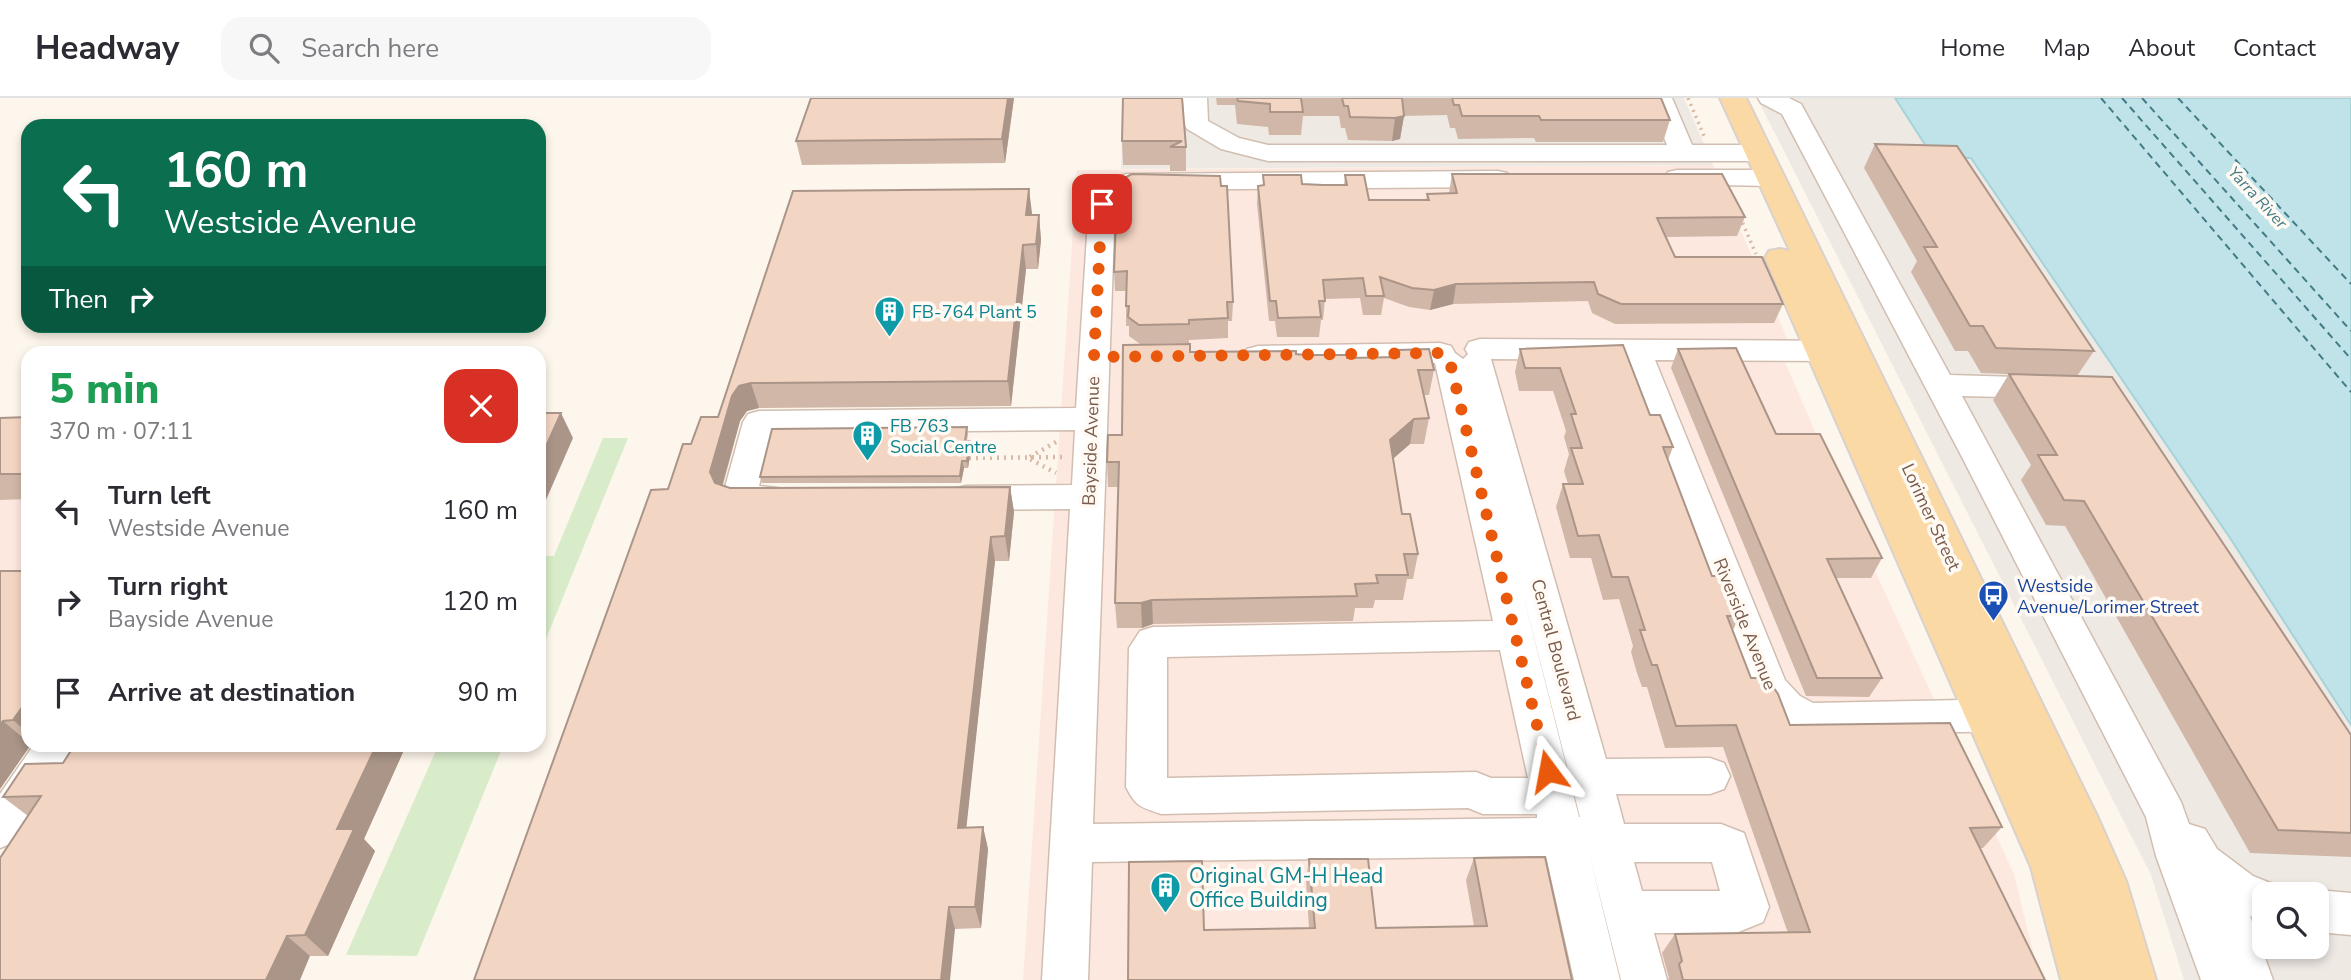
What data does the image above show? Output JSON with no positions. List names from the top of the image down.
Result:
{
  "streets": {
    "main road": ["Lorimer Street"],
    "lane": ["Bayside Avenue", "Riverside Avenue", "Central Boulevard"]
  },
  "crossings": [
    ["Bayside Avenue", "Lorimer Street"],
    ["Lorimer Street", "Riverside Avenue"]
  ],
  "water": ["Yarra River"],
  "places": {
    "building": ["FB-764 Plant 5", "FB 763 Social Centre", "Original GM-H Head Office Building"],
    "bus stop": ["Westside Avenue/Lorimer Street"]
  },
  "page": {
    "header": "Headway",
    "search": "Search here",
    "nav": [
      "Home",
      "Map",
      "About",
      "Contact"
    ],
    "turn": ["160 m", "Westside Avenue"],
    "then": "Then",
    "heading": ["5 min", "370 m · 07:11"],
    "list": [
      {
        "name": "Turn left",
        "note": "Westside Avenue",
        "value": "160 m"
      },
      {
        "name": "Turn right",
        "note": "Bayside Avenue",
        "value": "120 m"
      },
      {
        "name": "Arrive at destination",
        "value": "90 m"
      }
    ]
  }
}
